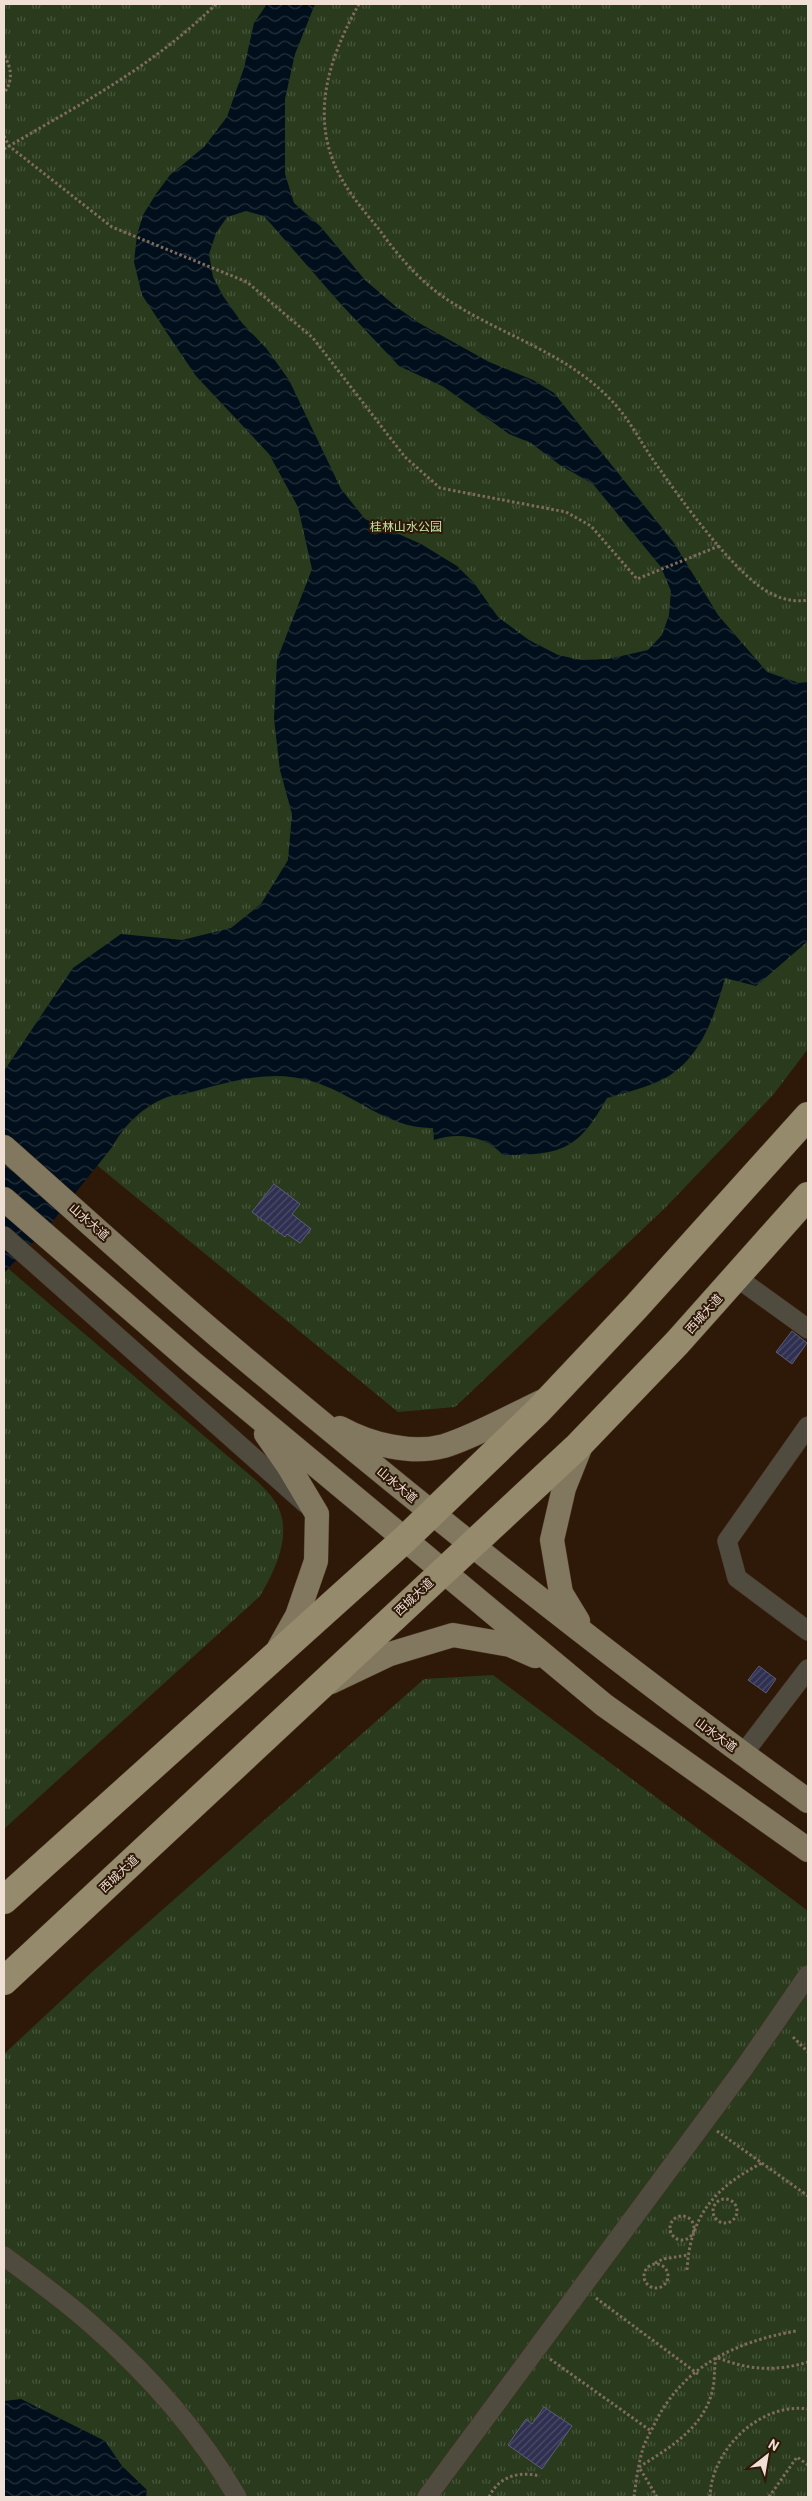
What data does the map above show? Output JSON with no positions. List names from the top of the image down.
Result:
{
  "streets": {
    "highway": ["西城大道"],
    "main road": ["山水大道"]
  },
  "crossings": [
    ["山水大道", "西城大道"]
  ],
  "parks": ["桂林山水公园"],
  "north": "top right"
}
